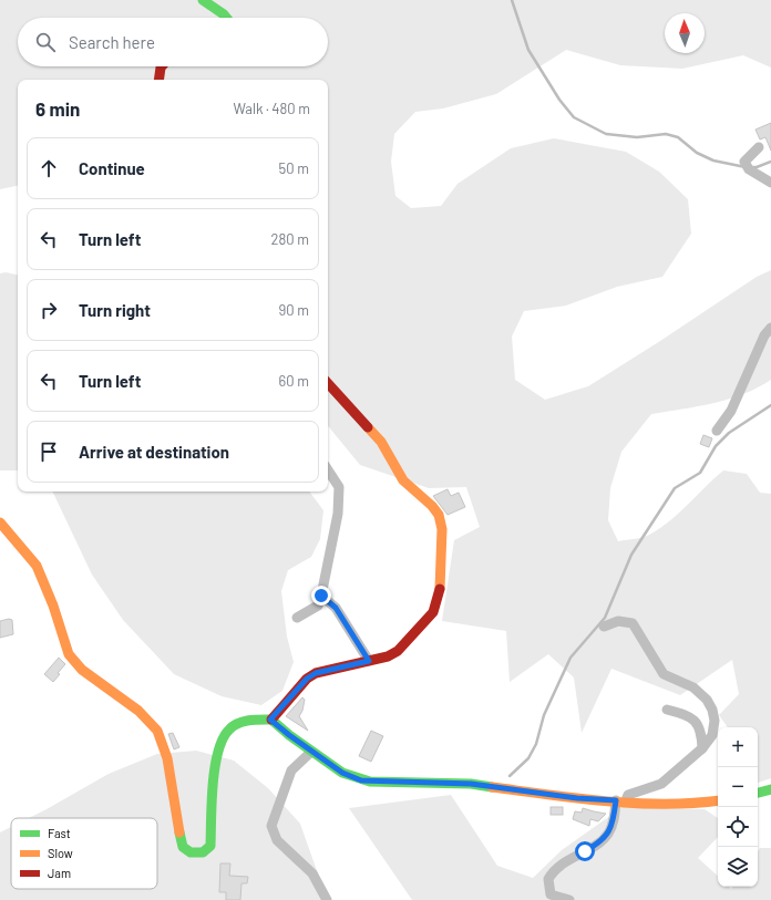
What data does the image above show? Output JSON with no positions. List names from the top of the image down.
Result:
{
  "legend": ["Fast", "Slow", "Jam"],
  "north": "top",
  "page": {
    "search": "Search here",
    "heading": ["6 min", "Walk · 480 m"],
    "list": [
      ["Continue", "50 m"],
      ["Turn left", "280 m"],
      ["Turn right", "90 m"],
      ["Turn left", "60 m"],
      "Arrive at destination"
    ],
    "map_buttons": ["+", "−"]
  }
}
